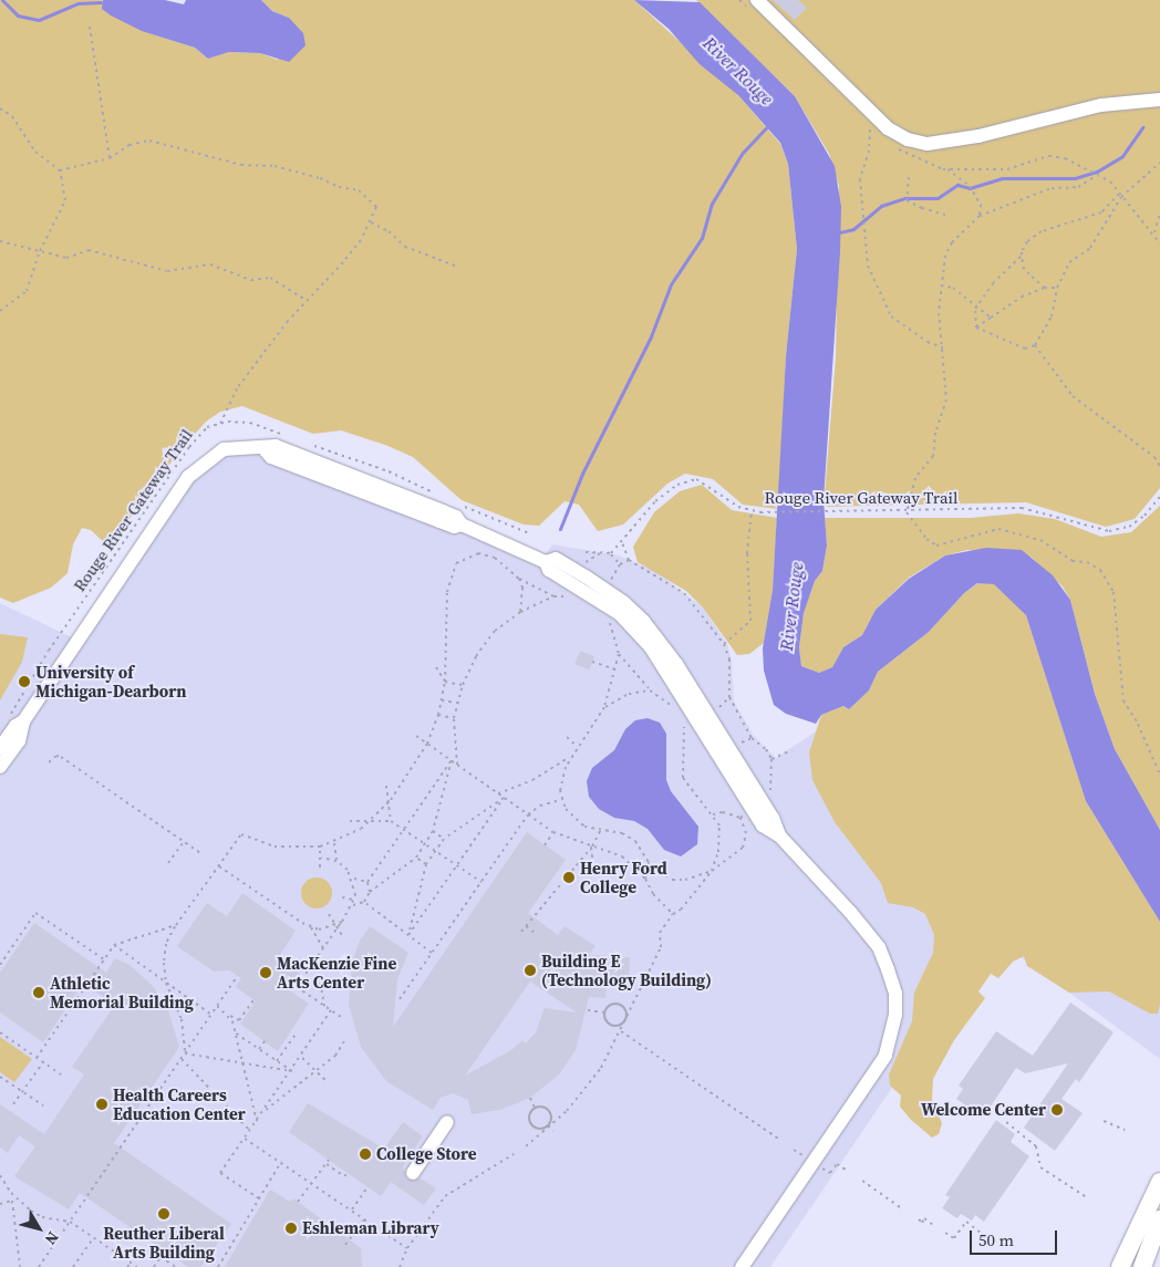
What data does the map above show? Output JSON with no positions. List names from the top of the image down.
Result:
{
  "streets": {
    "path": ["Rouge River Gateway Trail"]
  },
  "water": ["River Rouge"],
  "places": [
    "University of Michigan-Dearborn",
    "Henry Ford College",
    "Building E (Technology Building)",
    "MacKenzie Fine Arts Center",
    "Athletic Memorial Building",
    "Health Careers Education Center",
    "Welcome Center",
    "College Store",
    "Reuther Liberal Arts Building",
    "Eshleman Library"
  ],
  "scale_bar": "50 m",
  "north": "bottom right"
}
